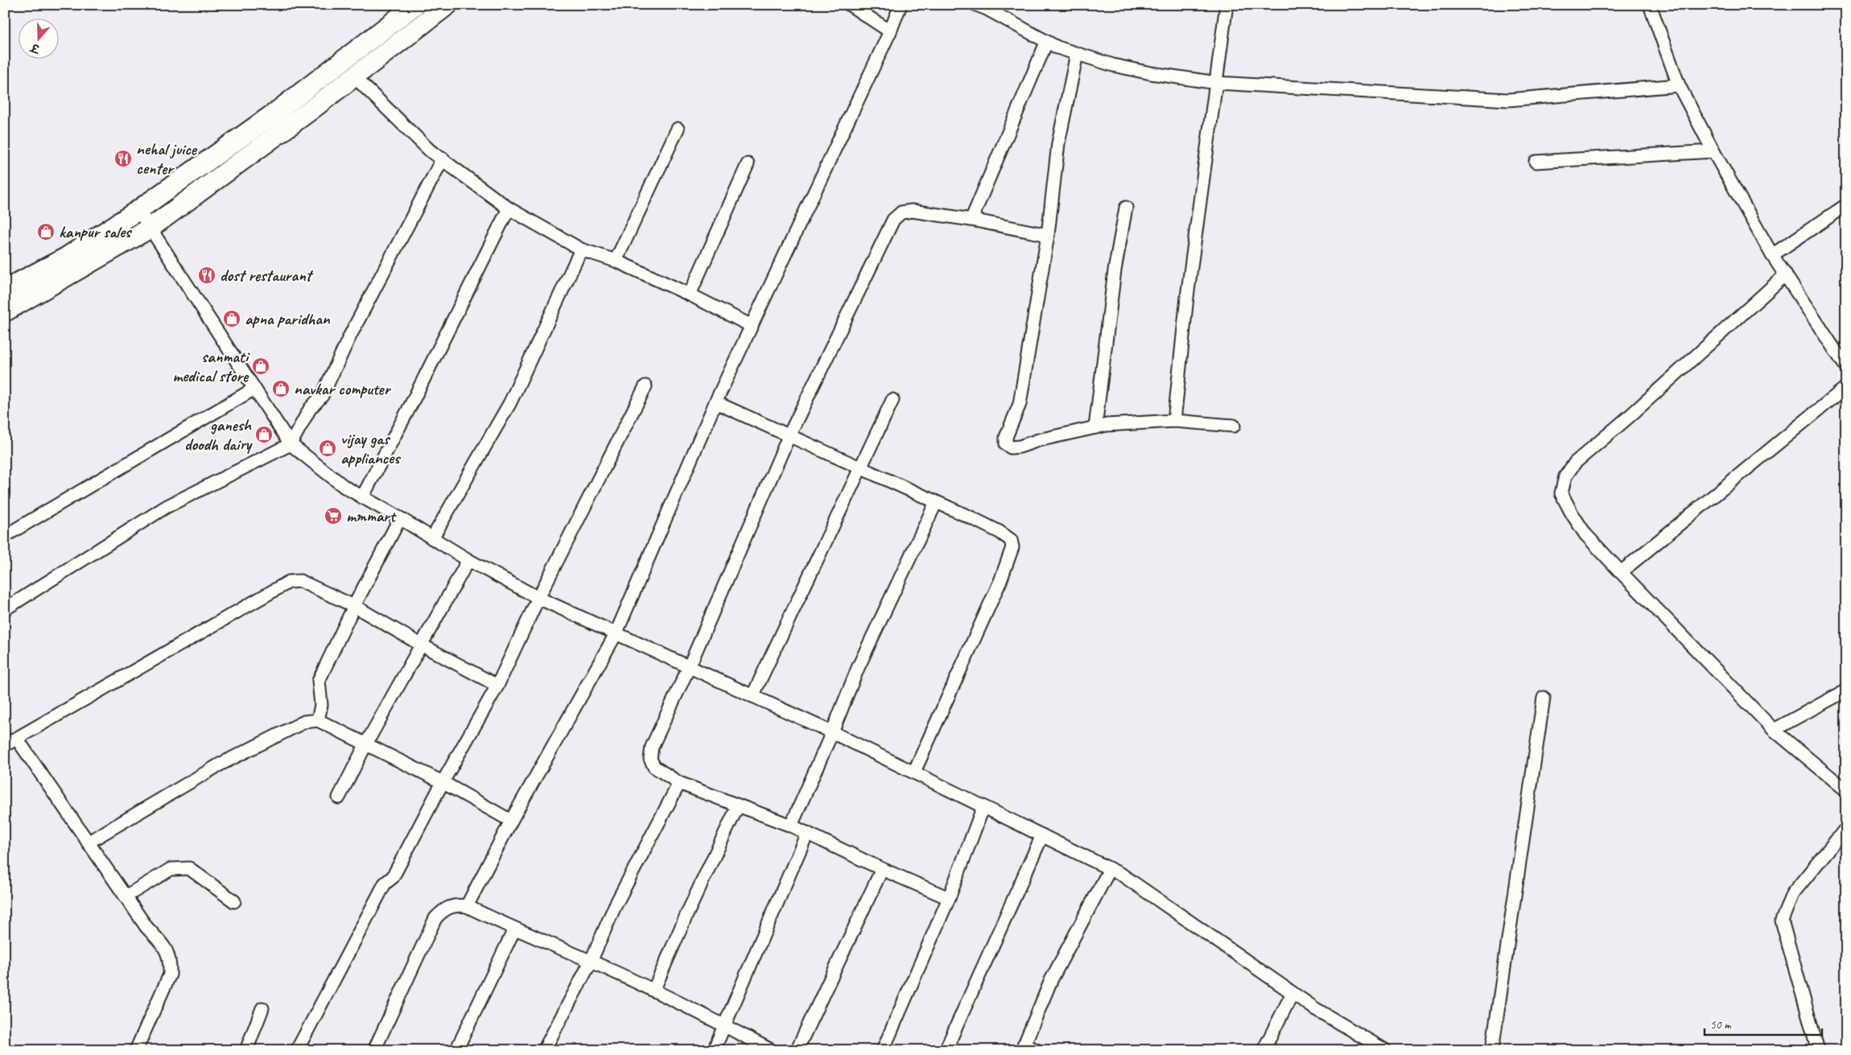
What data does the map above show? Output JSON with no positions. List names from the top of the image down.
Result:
{
  "places": {
    "restaurant": ["nehal juice center", "dost restaurant"],
    "shop": [
      "kanpur sales",
      "apna paridhan",
      "sanmati medical store",
      "navkar computer",
      "ganesh doodh dairy",
      "vijay gas appliances"
    ],
    "supermarket": ["mmmart"]
  },
  "scale_bar": "50 m",
  "north": "bottom"
}
